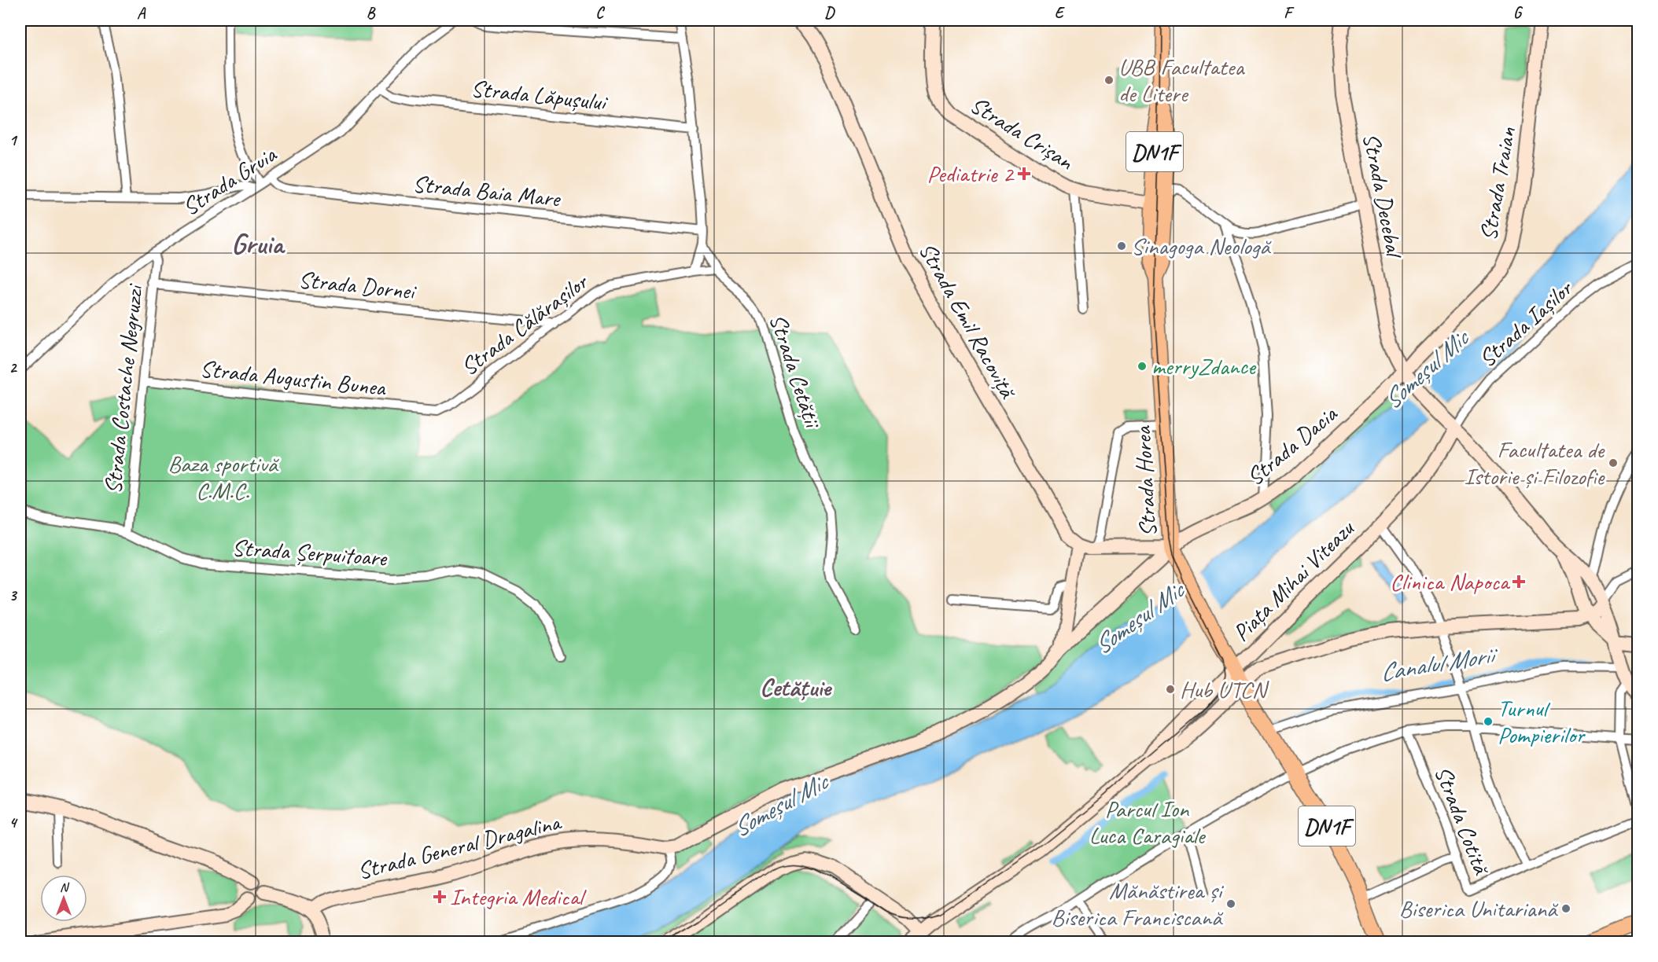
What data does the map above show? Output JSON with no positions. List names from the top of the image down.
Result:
{
  "streets": {
    "main road": [
      "Strada Crișan",
      "DN1F",
      "Strada Traian",
      "Strada Decebal",
      "Strada Emil Racoviță",
      "Strada Dacia",
      "Strada Horea",
      "Piața Mihai Viteazu",
      "Strada General Dragalina"
    ],
    "street": [
      "Strada Lăpușului",
      "Strada Gruia",
      "Strada Baia Mare",
      "Strada Dornei",
      "Strada Iașilor",
      "Strada Călărașilor",
      "Strada Cetății",
      "Strada Augustin Bunea",
      "Strada Costache Negruzzi",
      "Strada Șerpuitoare",
      "Strada Cotită"
    ]
  },
  "crossings": [
    ["Strada Lăpușului", "Strada Gruia"],
    ["Strada Crișan", "Strada Horea"],
    ["DN1F", "Strada Horea"],
    ["DN1F", "Piața Mihai Viteazu"],
    ["Strada Gruia", "Strada Baia Mare"],
    ["Strada Gruia", "Strada Costache Negruzzi"],
    ["Strada Traian", "Strada Decebal"],
    ["Strada Traian", "Strada Dacia"],
    ["Strada Decebal", "Strada Iașilor"],
    ["Strada Decebal", "Strada Dacia"],
    ["Strada Decebal", "Piața Mihai Viteazu"],
    ["Strada Dornei", "Strada Călărașilor"],
    ["Strada Dornei", "Strada Costache Negruzzi"],
    ["Strada Iașilor", "Piața Mihai Viteazu"],
    ["Strada Călărașilor", "Strada Cetății"],
    ["Strada Călărașilor", "Strada Augustin Bunea"],
    ["Strada Augustin Bunea", "Strada Costache Negruzzi"],
    ["Strada Costache Negruzzi", "Strada Șerpuitoare"],
    ["Strada Dacia", "Strada Horea"],
    ["Strada Dacia", "Strada General Dragalina"],
    ["Strada Horea", "Piața Mihai Viteazu"],
    ["Strada Horea", "Strada General Dragalina"]
  ],
  "districts": ["Gruia", "Cetățuie"],
  "water": ["Someșul Mic", "Canalul Morii"],
  "parks": ["Baza sportivă C.M.C.", "Parcul Ion Luca Caragiale"],
  "places": {
    "other": [
      "UBB Facultatea de Litere",
      "Sinagoga Neologă",
      "merryZdance",
      "Facultatea de Istorie și Filozofie",
      "Hub UTCN",
      "Turnul Pompierilor",
      "Mănăstirea și Biserica Franciscană",
      "Biserica Unitariană"
    ],
    "health": ["Pediatrie 2", "Clinica Napoca", "Integria Medical"]
  },
  "north": "top",
  "grid": {
    "columns": [
      "A",
      "B",
      "C",
      "D",
      "E",
      "F",
      "G"
    ],
    "rows": [
      "1",
      "2",
      "3",
      "4"
    ]
  }
}
